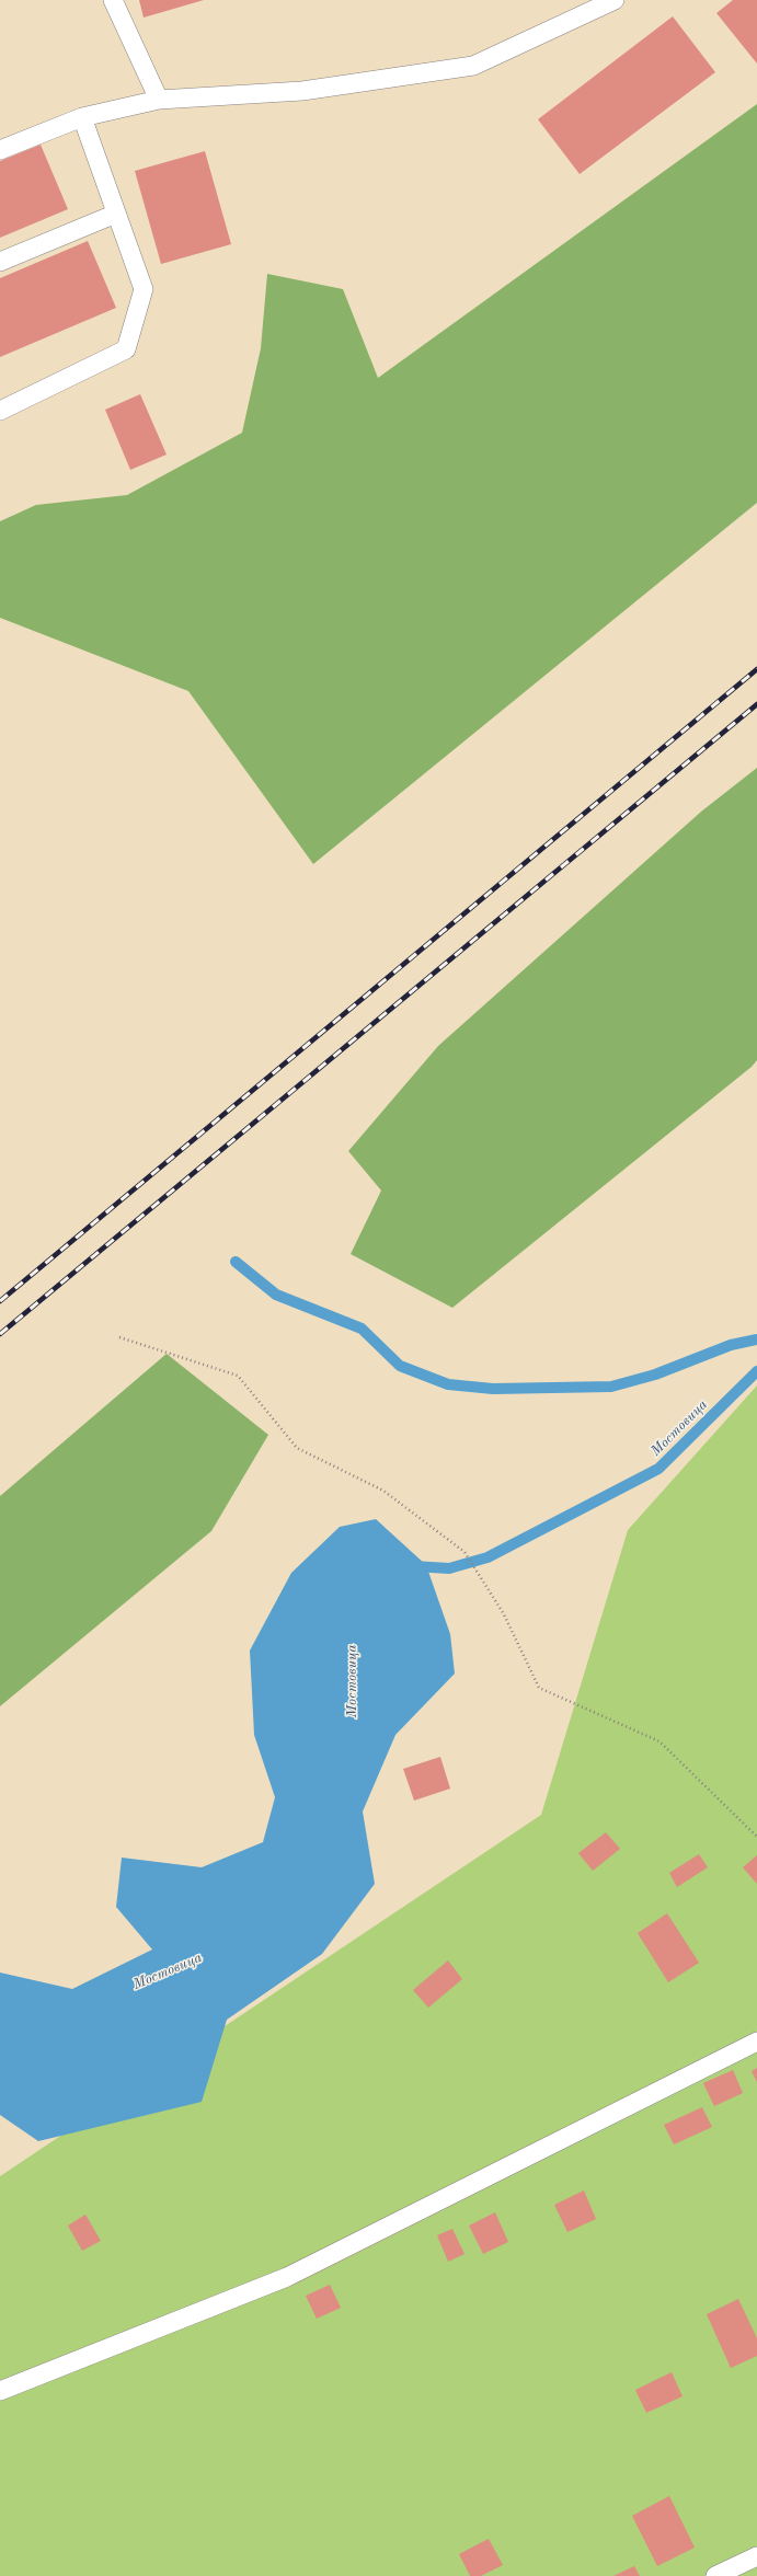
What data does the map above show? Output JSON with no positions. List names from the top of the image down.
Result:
{
  "water": ["Мостовица"]
}
